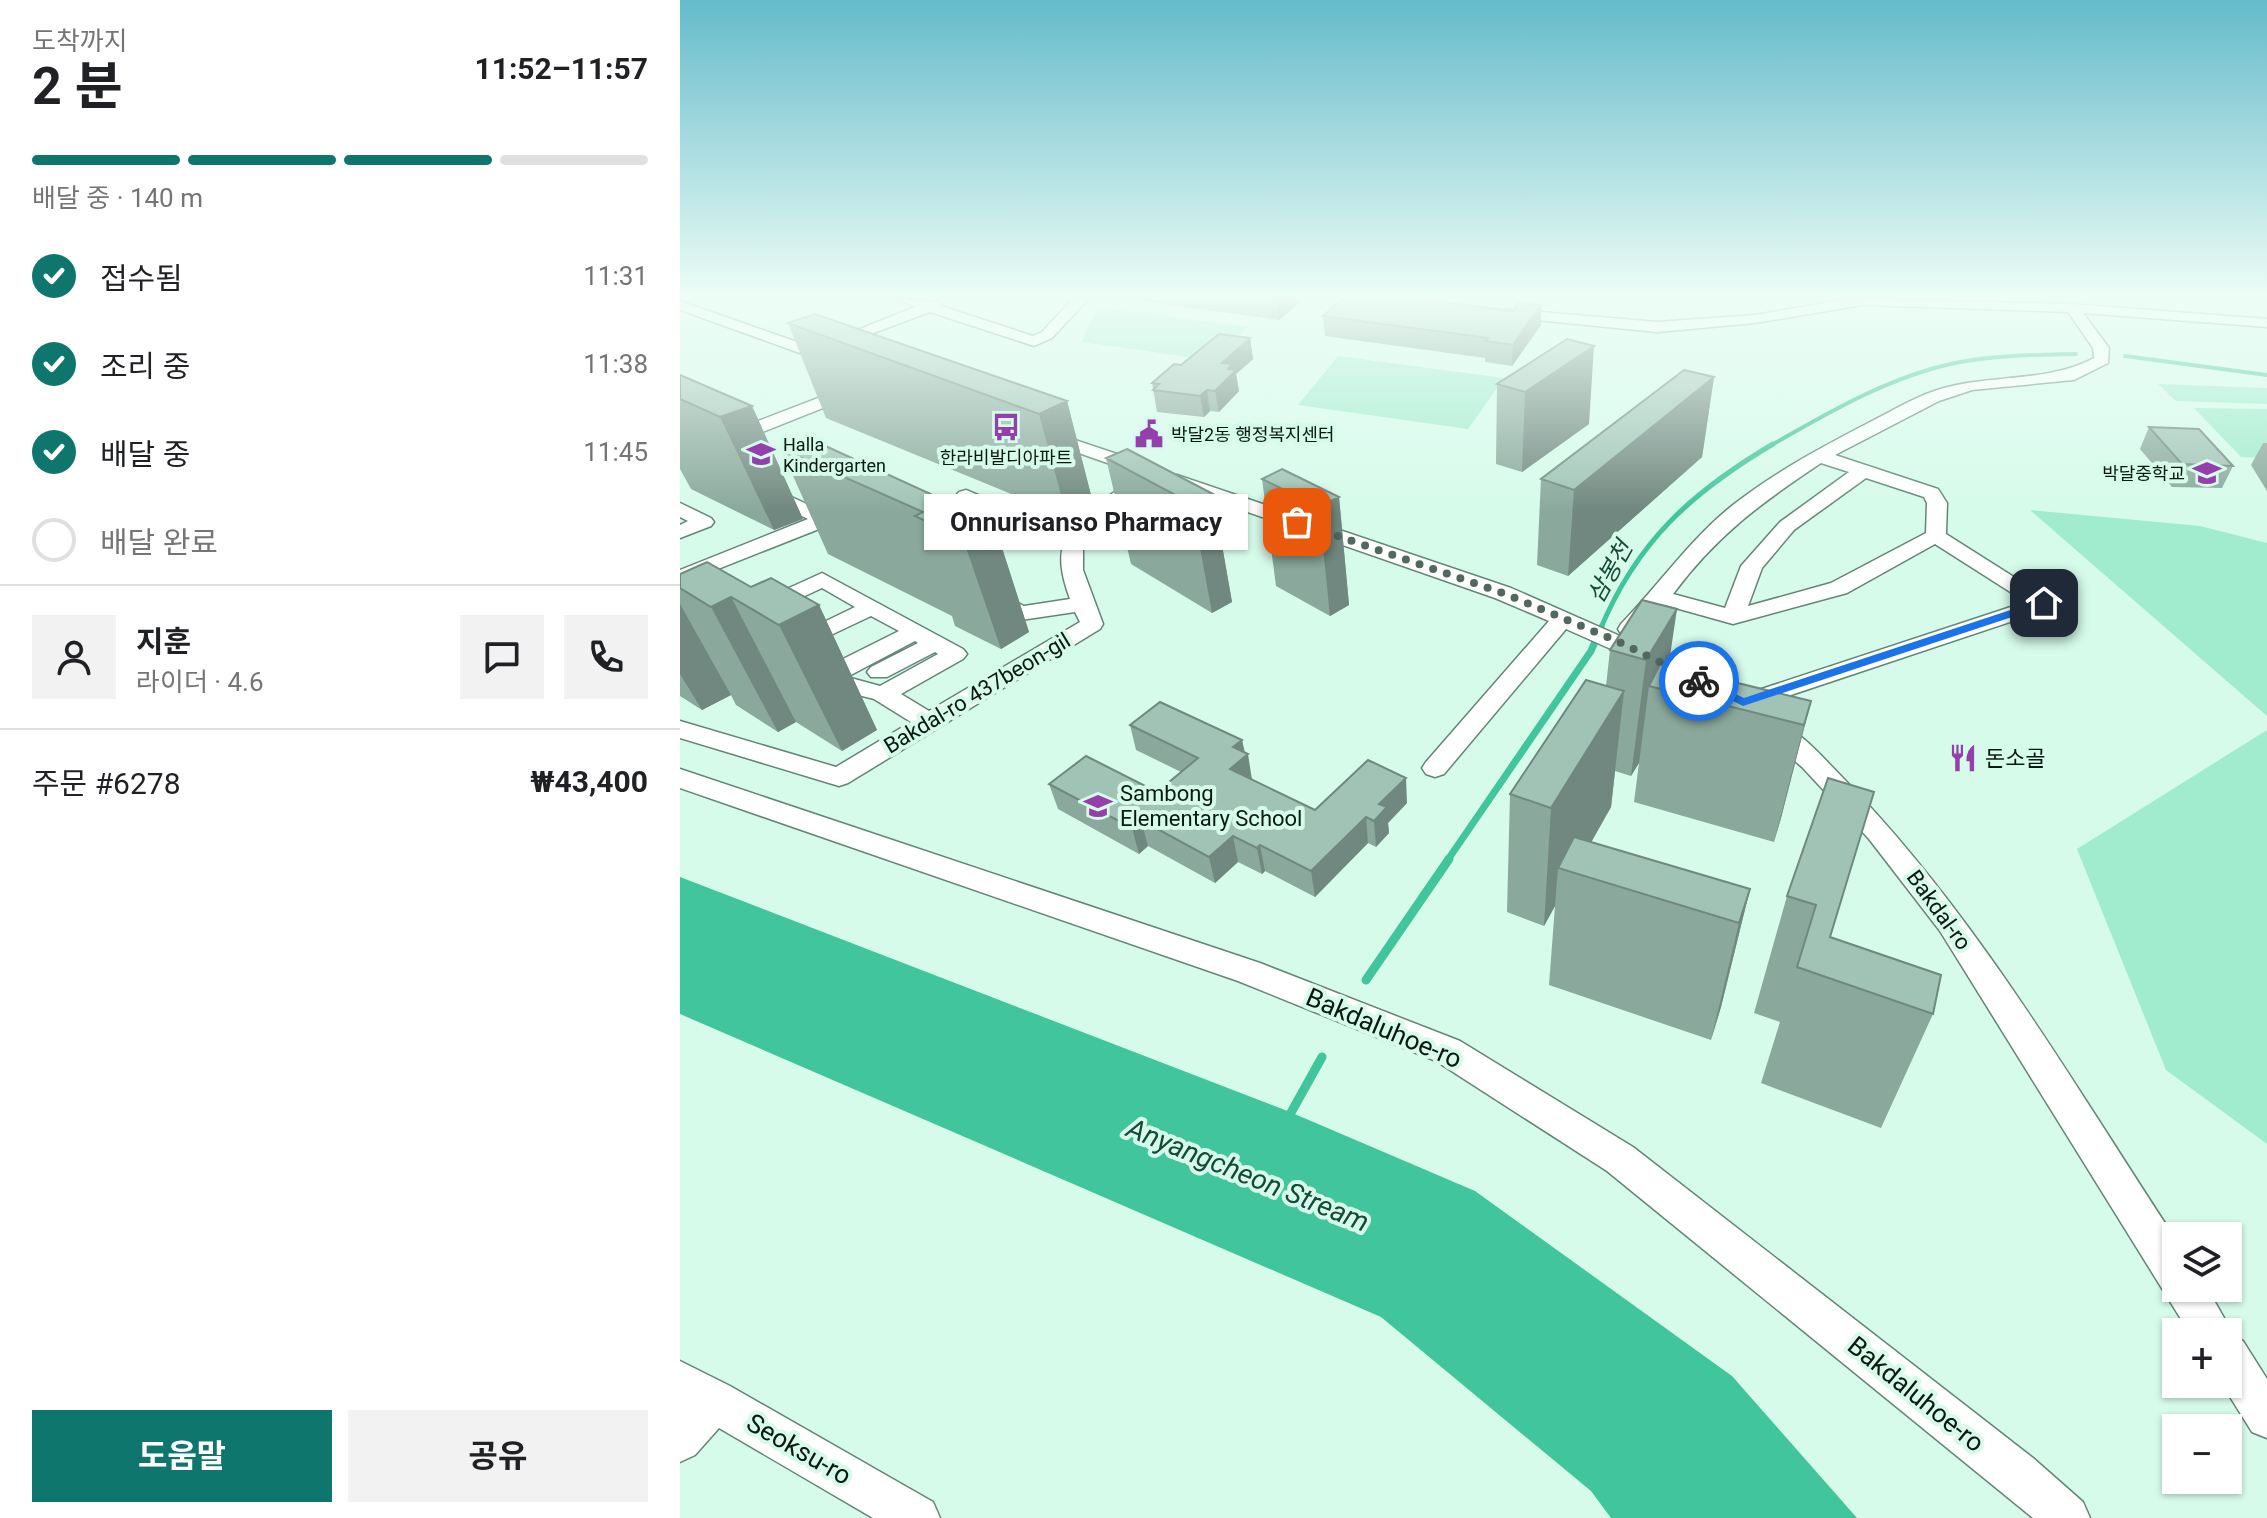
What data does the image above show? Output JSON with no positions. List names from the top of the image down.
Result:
{
  "streets": {
    "street": [
      "Bakdal-ro 437beon-gil",
      "Bakdal-ro",
      "Bakdaluhoe-ro",
      "Seoksu-ro"
    ]
  },
  "water": ["삼봉천", "Anyangcheon Stream"],
  "places": {
    "bus stop": ["한라비발디아파트"],
    "public building": ["박달2동 행정복지센터"],
    "school or university": ["Halla Kindergarten", "박달중학교", "Sambong Elementary School"],
    "other": ["Onnurisanso Pharmacy"],
    "restaurant": ["돈소골"]
  },
  "page": {
    "heading": ["2 분", "도착까지", "11:52–11:57"],
    "panel": [
      "지훈",
      "라이더 · 4.6",
      "주문 #6278",
      "₩43,400"
    ],
    "bar": "배달 중 · 140 m",
    "list": [
      ["접수됨", "11:31"],
      ["조리 중", "11:38"],
      ["배달 중", "11:45"],
      "배달 완료"
    ],
    "bubble": "Onnurisanso Pharmacy",
    "map_buttons": ["+", "−"],
    "buttons": ["도움말", "공유"]
  }
}
